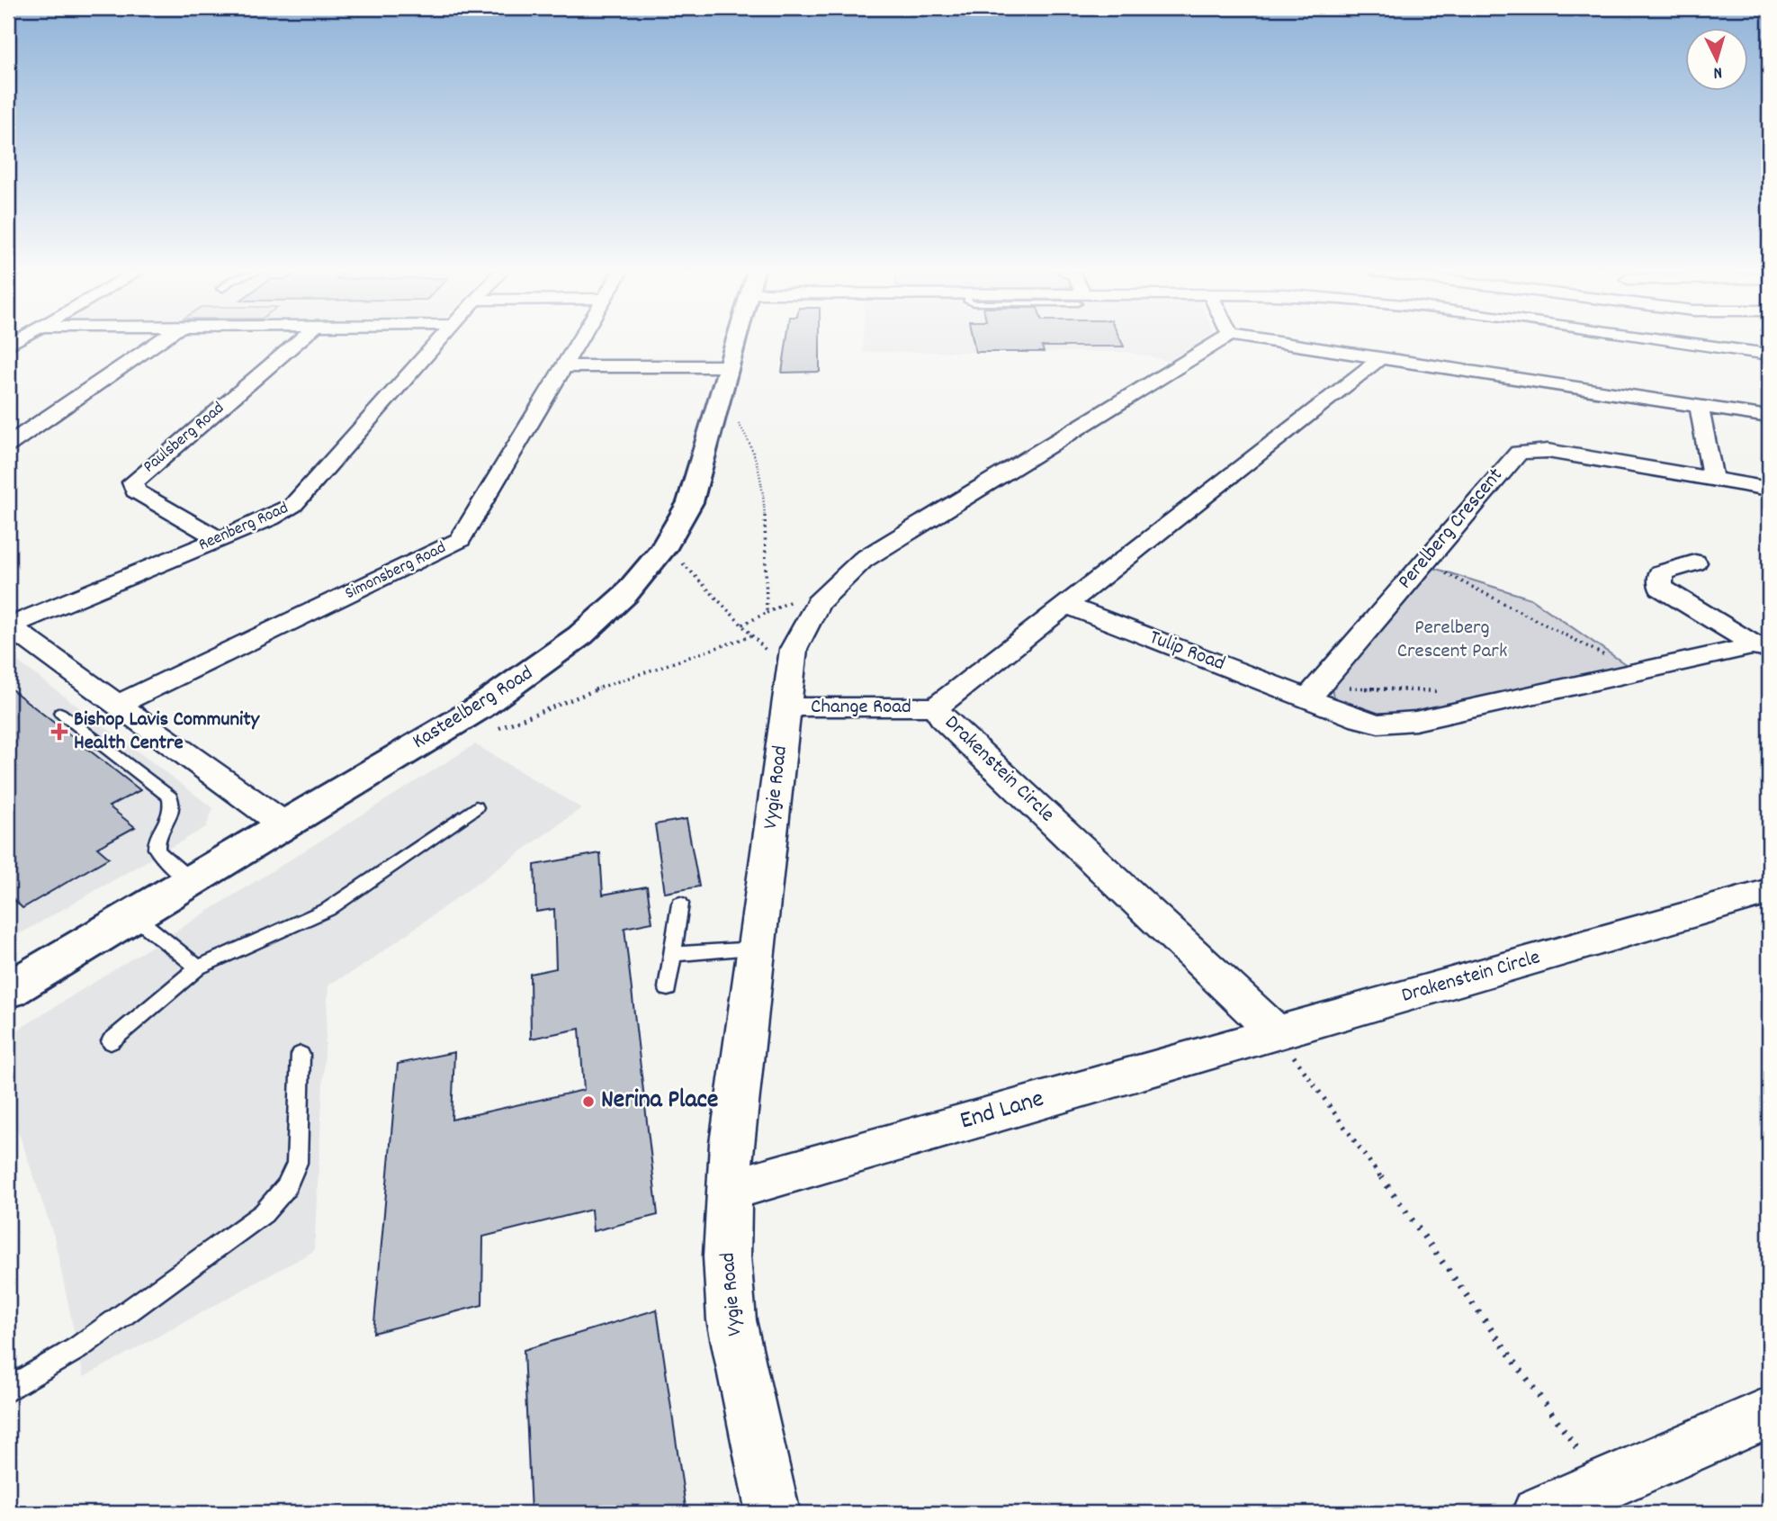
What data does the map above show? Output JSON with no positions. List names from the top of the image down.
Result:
{
  "streets": {
    "street": [
      "Paulsberg Road",
      "Reenberg Road",
      "Perelberg Crescent",
      "Simonsberg Road",
      "Tulip Road",
      "Change Road",
      "Kasteelberg Road",
      "Drakenstein Circle",
      "Vygie Road",
      "End Lane"
    ]
  },
  "crossings": [
    ["Paulsberg Road", "Reenberg Road"],
    ["Perelberg Crescent", "Tulip Road"],
    ["Tulip Road", "Drakenstein Circle"],
    ["Change Road", "Drakenstein Circle"],
    ["Change Road", "Vygie Road"],
    ["Drakenstein Circle", "End Lane"],
    ["Vygie Road", "End Lane"]
  ],
  "parks": ["Perelberg Crescent Park"],
  "places": {
    "health": ["Bishop Lavis Community Health Centre"],
    "other": ["Nerina Place"]
  },
  "north": "bottom"
}
